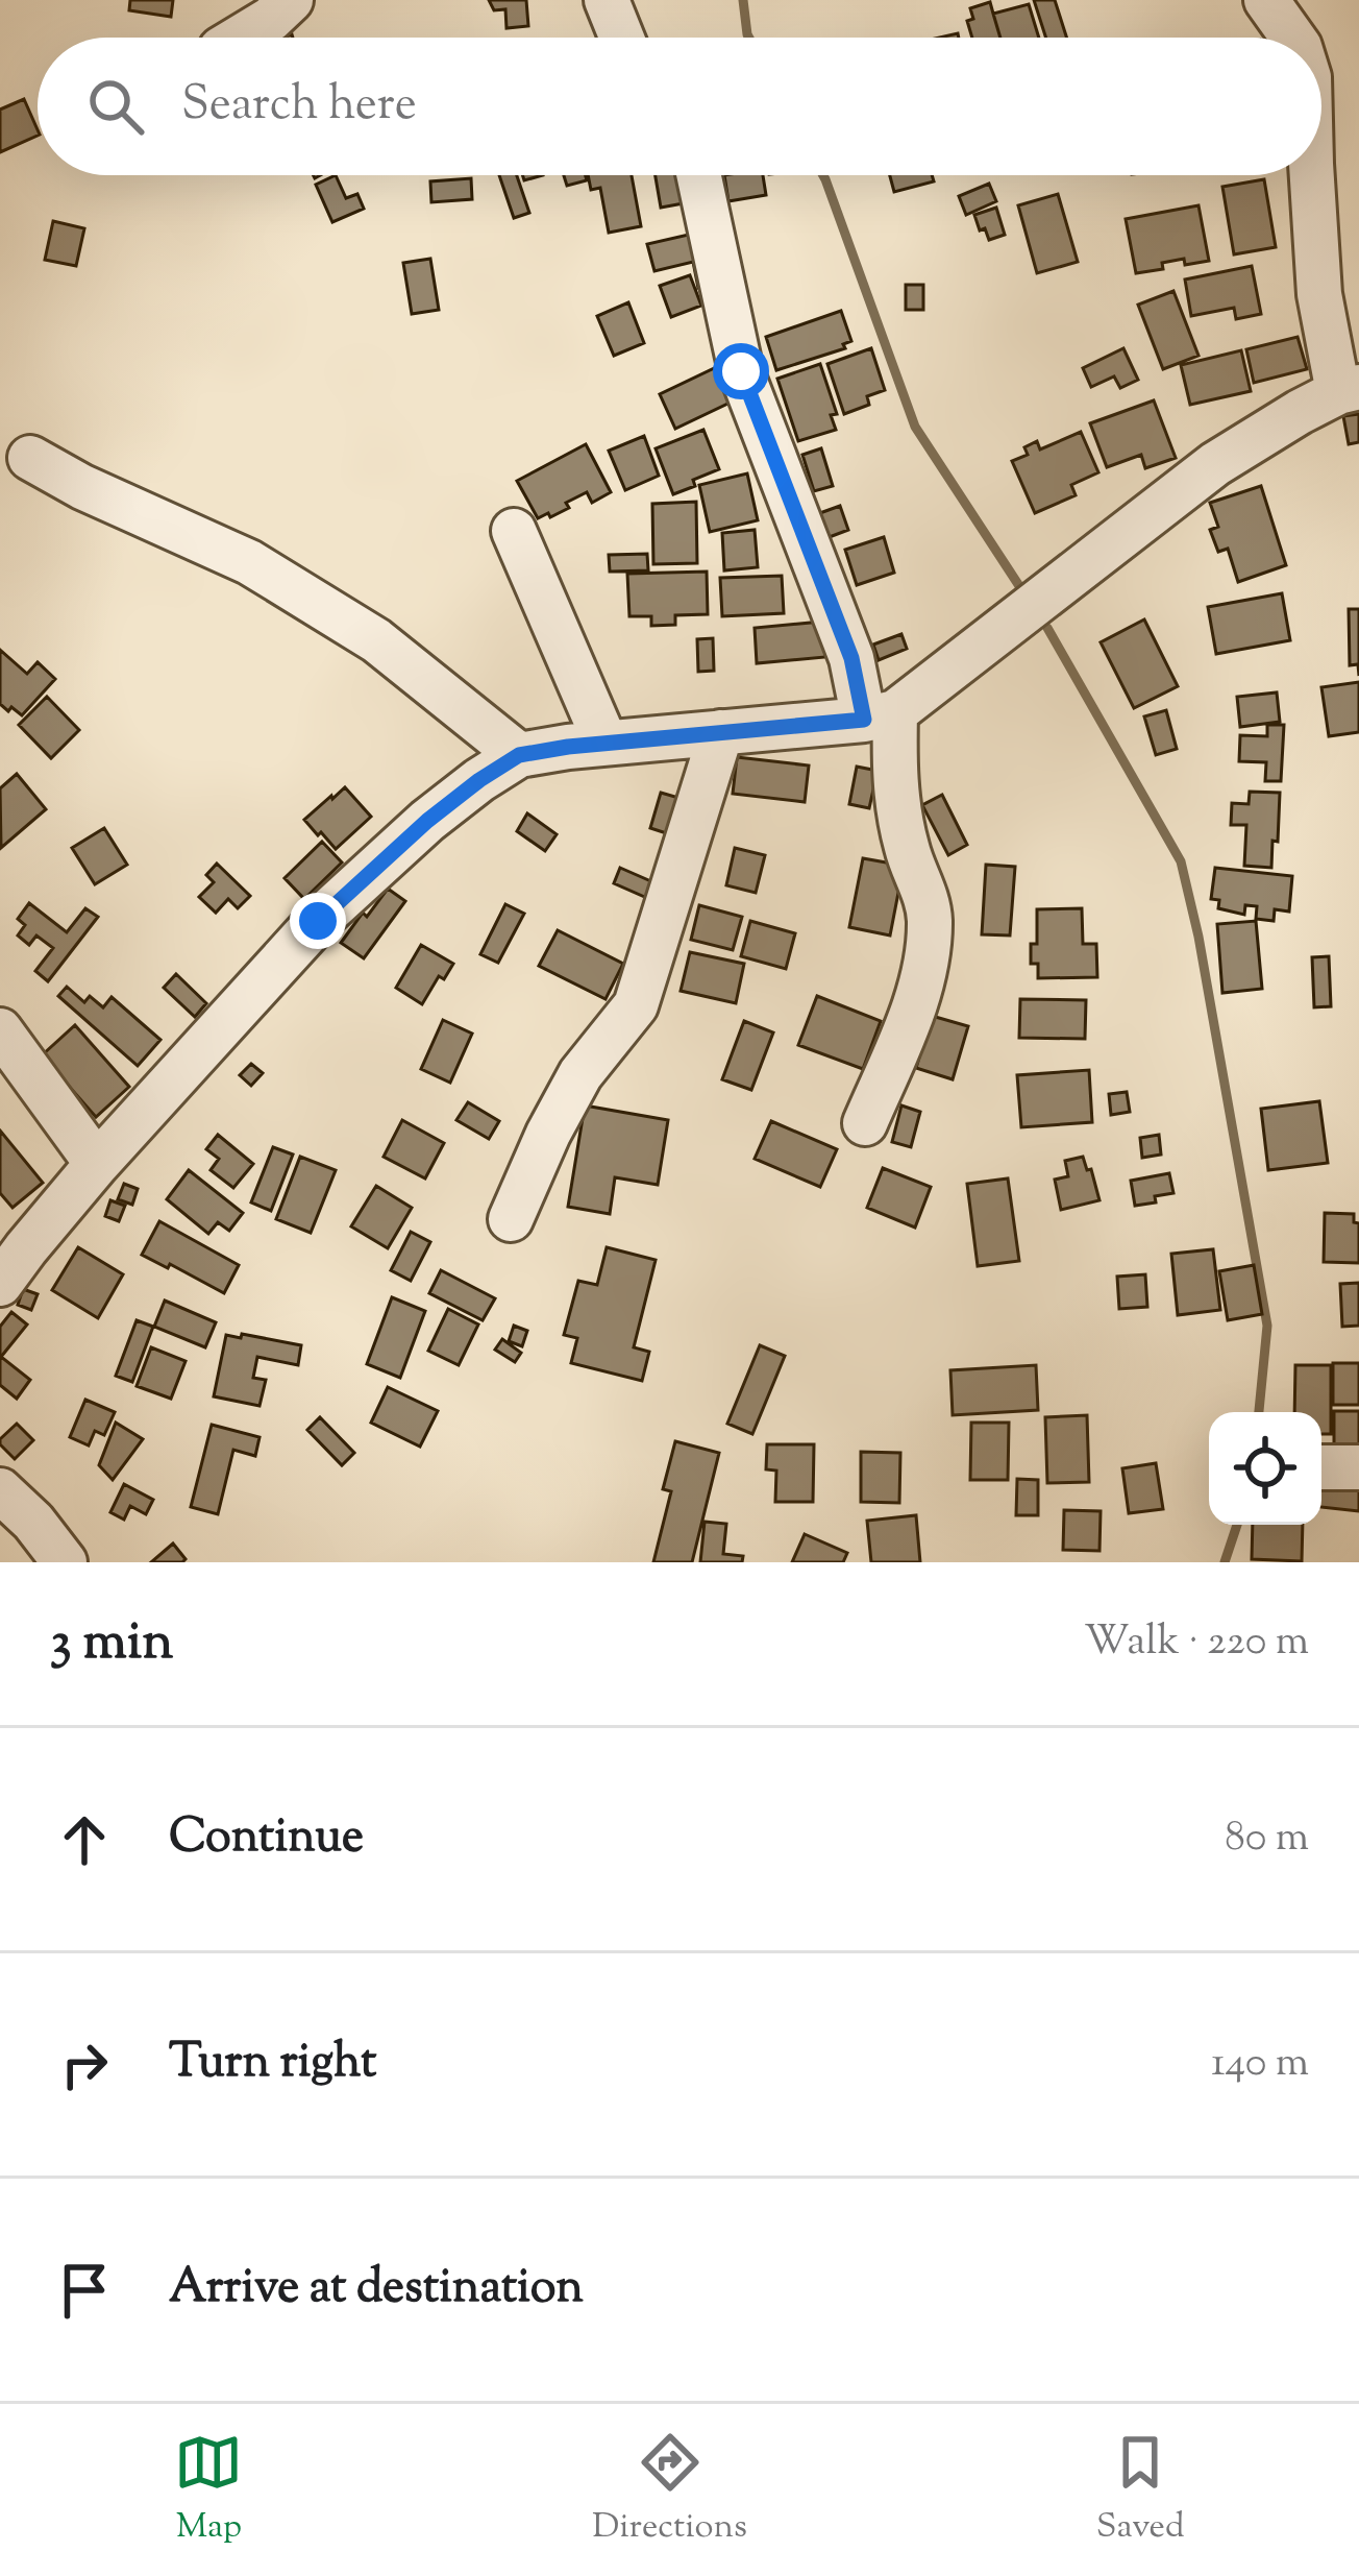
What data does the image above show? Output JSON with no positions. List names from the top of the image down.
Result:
{
  "page": {
    "search": "Search here",
    "heading": ["3 min", "Walk · 220 m"],
    "list": [
      ["Continue", "80 m"],
      ["Turn right", "140 m"],
      "Arrive at destination"
    ],
    "nav": ["Map", "Directions", "Saved"]
  }
}
